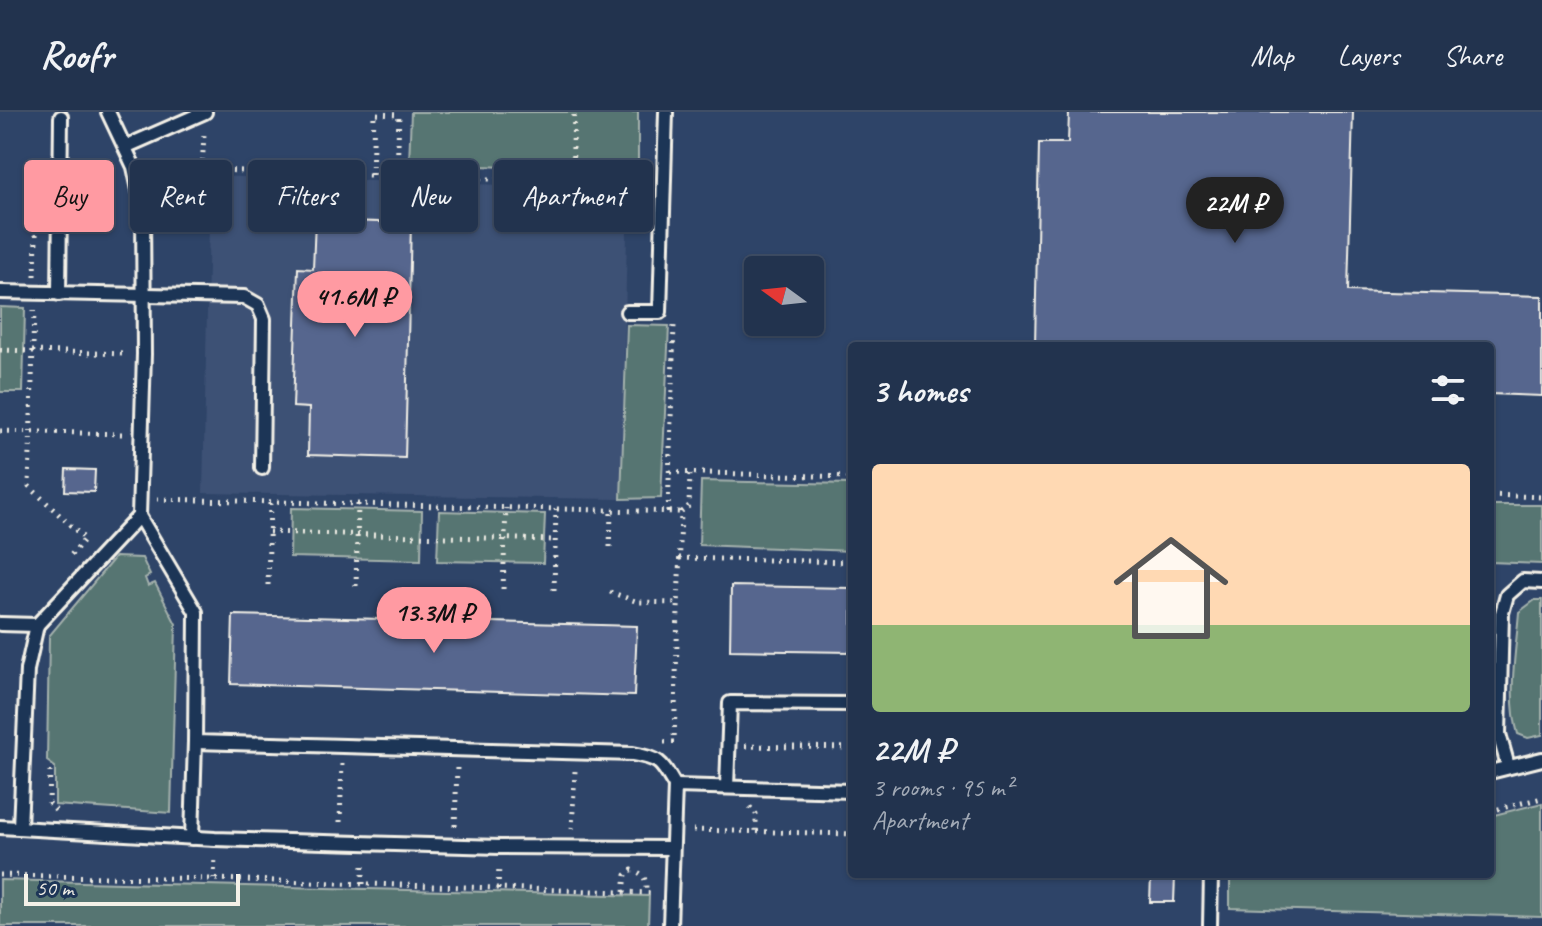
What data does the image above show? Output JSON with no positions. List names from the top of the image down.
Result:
{
  "scale_bar": "50 m",
  "north": "left",
  "page": {
    "header": "Roofr",
    "nav": ["Map", "Layers", "Share"],
    "chip": [
      "Buy",
      "Rent",
      "Filters",
      "New",
      "Apartment"
    ],
    "price": ["22M ₽", "41.6M ₽", "13.3M ₽"],
    "heading": "3 homes",
    "list": [
      {
        "name": "22M ₽",
        "note": "3 rooms · 95 m² · Apartment"
      }
    ],
    "scale": "50 m"
  }
}
